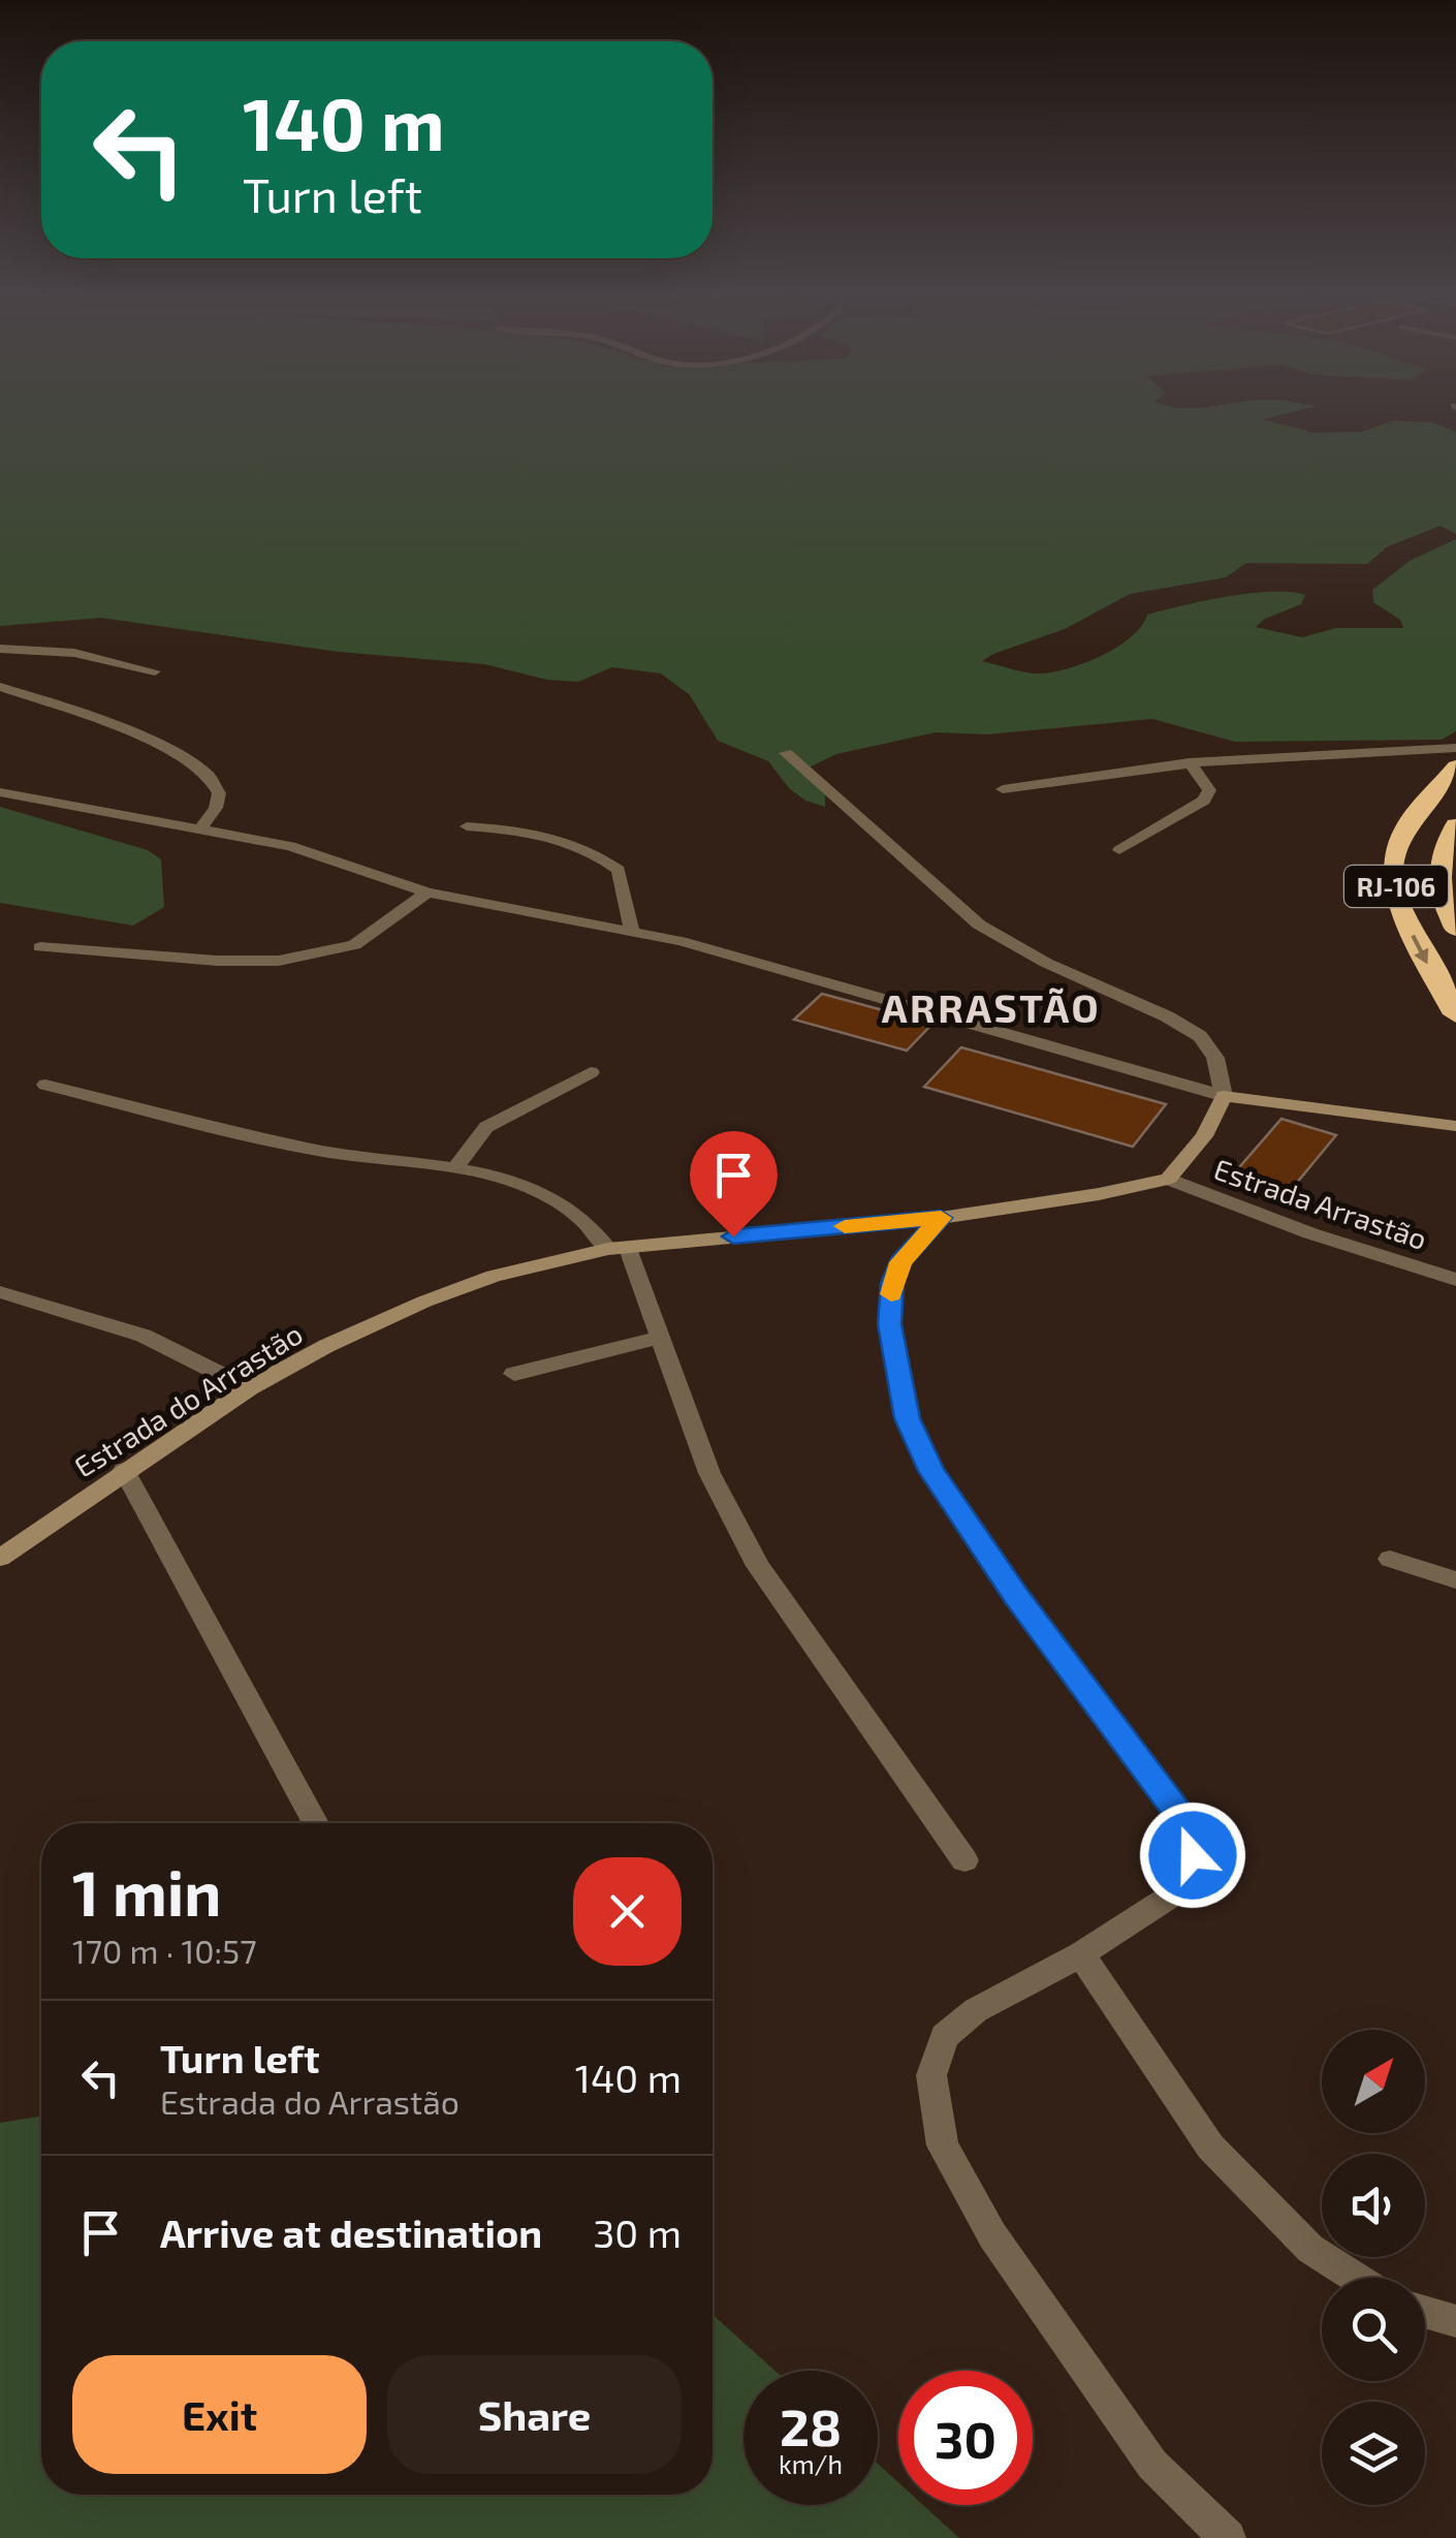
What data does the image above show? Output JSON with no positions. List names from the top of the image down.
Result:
{
  "streets": {
    "highway": ["RJ-106"],
    "street": ["Estrada Arrastão", "Estrada do Arrastão"]
  },
  "crossings": [
    ["Estrada Arrastão", "Estrada do Arrastão"]
  ],
  "districts": ["ARRASTÃO"],
  "north": "top right",
  "page": {
    "turn": ["140 m", "Turn left"],
    "heading": ["1 min", "170 m · 10:57"],
    "list": [
      {
        "name": "Turn left",
        "note": "Estrada do Arrastão",
        "value": "140 m"
      },
      {
        "name": "Arrive at destination",
        "value": "30 m"
      }
    ],
    "buttons": ["Exit", "Share"],
    "speed": "28 km/h",
    "limit": "30"
  }
}
